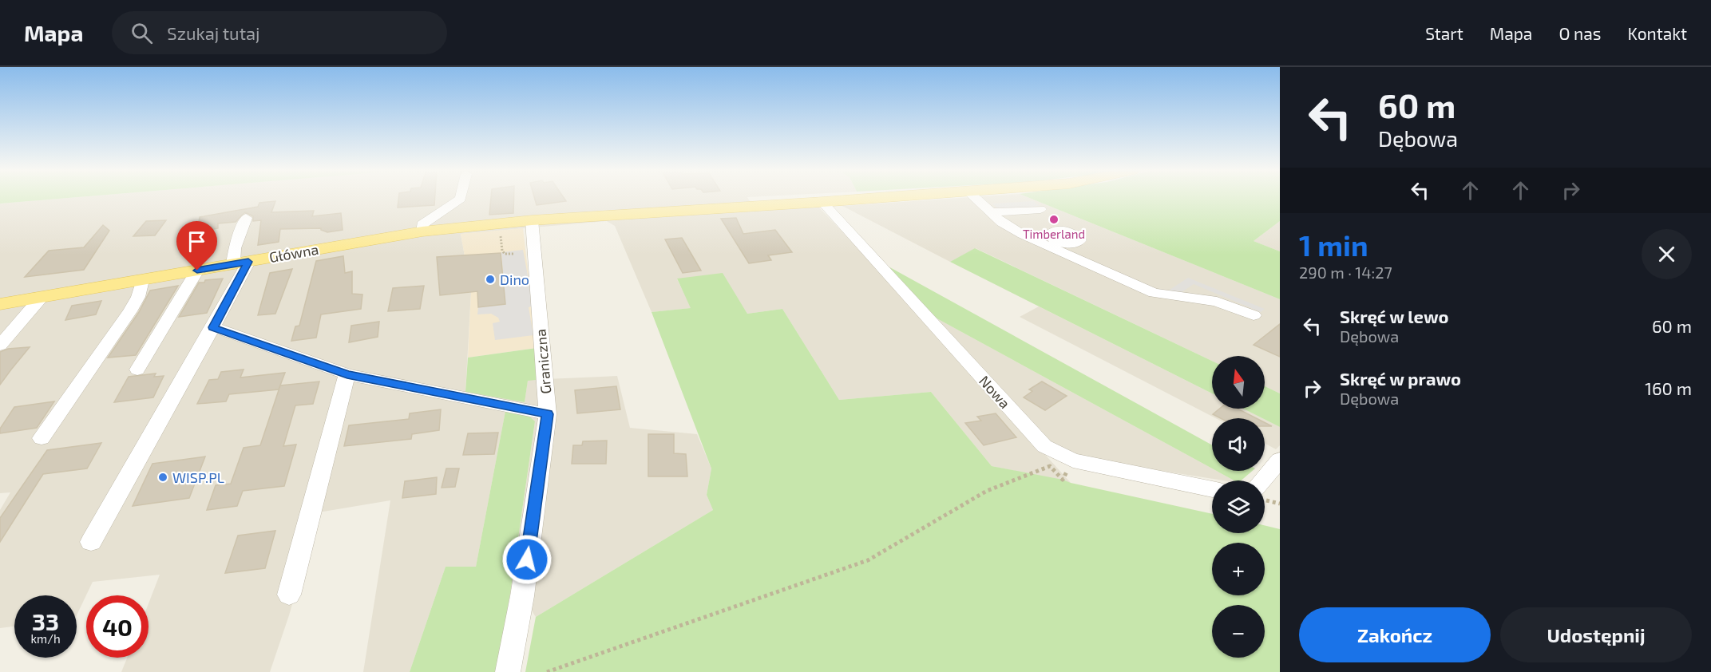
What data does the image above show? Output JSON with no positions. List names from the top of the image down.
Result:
{
  "streets": {
    "main road": ["Główna"],
    "street": ["Graniczna", "Nowa"]
  },
  "crossings": [
    ["Główna", "Graniczna"],
    ["Główna", "Nowa"]
  ],
  "places": ["Timberland", "Dino", "WISP.PL"],
  "north": "top",
  "page": {
    "header": "Mapa",
    "search": "Szukaj tutaj",
    "nav": [
      "Start",
      "Mapa",
      "O nas",
      "Kontakt"
    ],
    "turn": ["60 m", "Dębowa"],
    "heading": ["1 min", "290 m · 14:27"],
    "list": [
      {
        "name": "Skręć w lewo",
        "note": "Dębowa",
        "value": "60 m"
      },
      {
        "name": "Skręć w prawo",
        "note": "Dębowa",
        "value": "160 m"
      }
    ],
    "map_buttons": ["+", "−"],
    "speed": "33 km/h",
    "limit": "40",
    "buttons": ["Zakończ", "Udostępnij"]
  }
}
